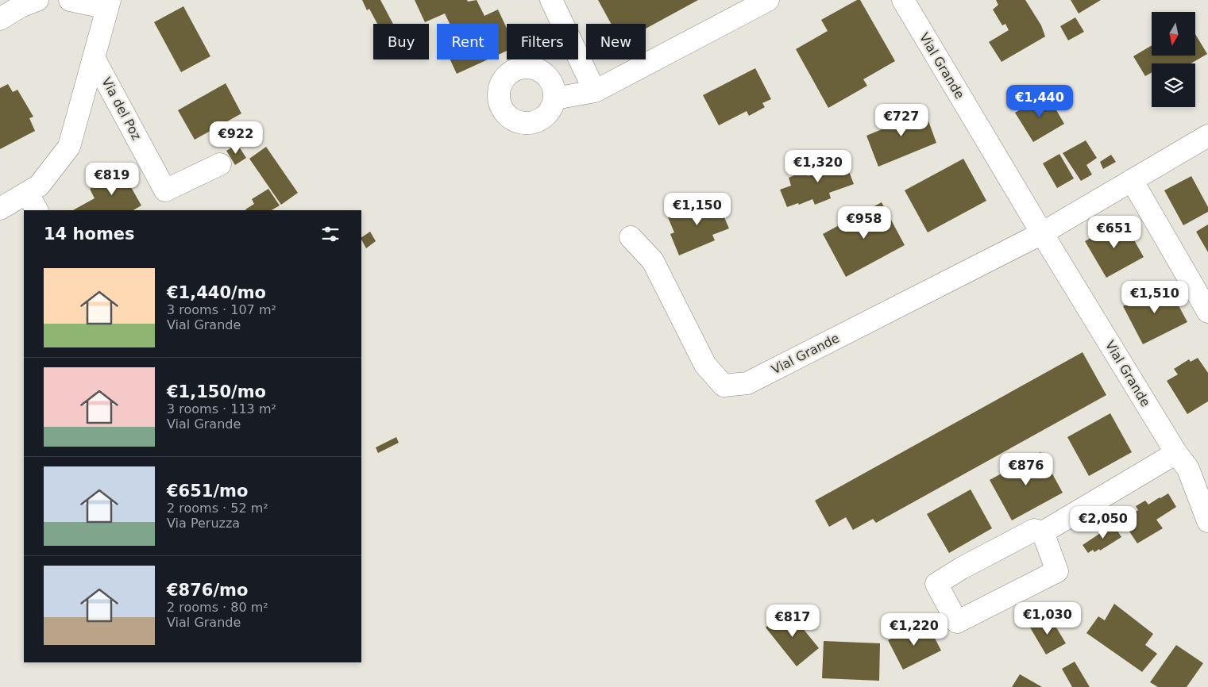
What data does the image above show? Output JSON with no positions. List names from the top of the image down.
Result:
{
  "streets": {
    "street": ["Vial Grande", "Via del Poz"]
  },
  "north": "bottom",
  "page": {
    "chip": [
      "Buy",
      "Rent",
      "Filters",
      "New"
    ],
    "price": [
      "€1,440",
      "€727",
      "€922",
      "€1,320",
      "€819",
      "€1,150",
      "€958",
      "€651",
      "€1,510",
      "€876",
      "€2,050",
      "€1,030",
      "€817",
      "€1,220"
    ],
    "heading": "14 homes",
    "list": [
      {
        "name": "€1,440/mo",
        "note": "3 rooms · 107 m² · Vial Grande"
      },
      {
        "name": "€1,150/mo",
        "note": "3 rooms · 113 m² · Vial Grande"
      },
      {
        "name": "€651/mo",
        "note": "2 rooms · 52 m² · Via Peruzza"
      },
      {
        "name": "€876/mo",
        "note": "2 rooms · 80 m² · Vial Grande"
      }
    ]
  }
}
